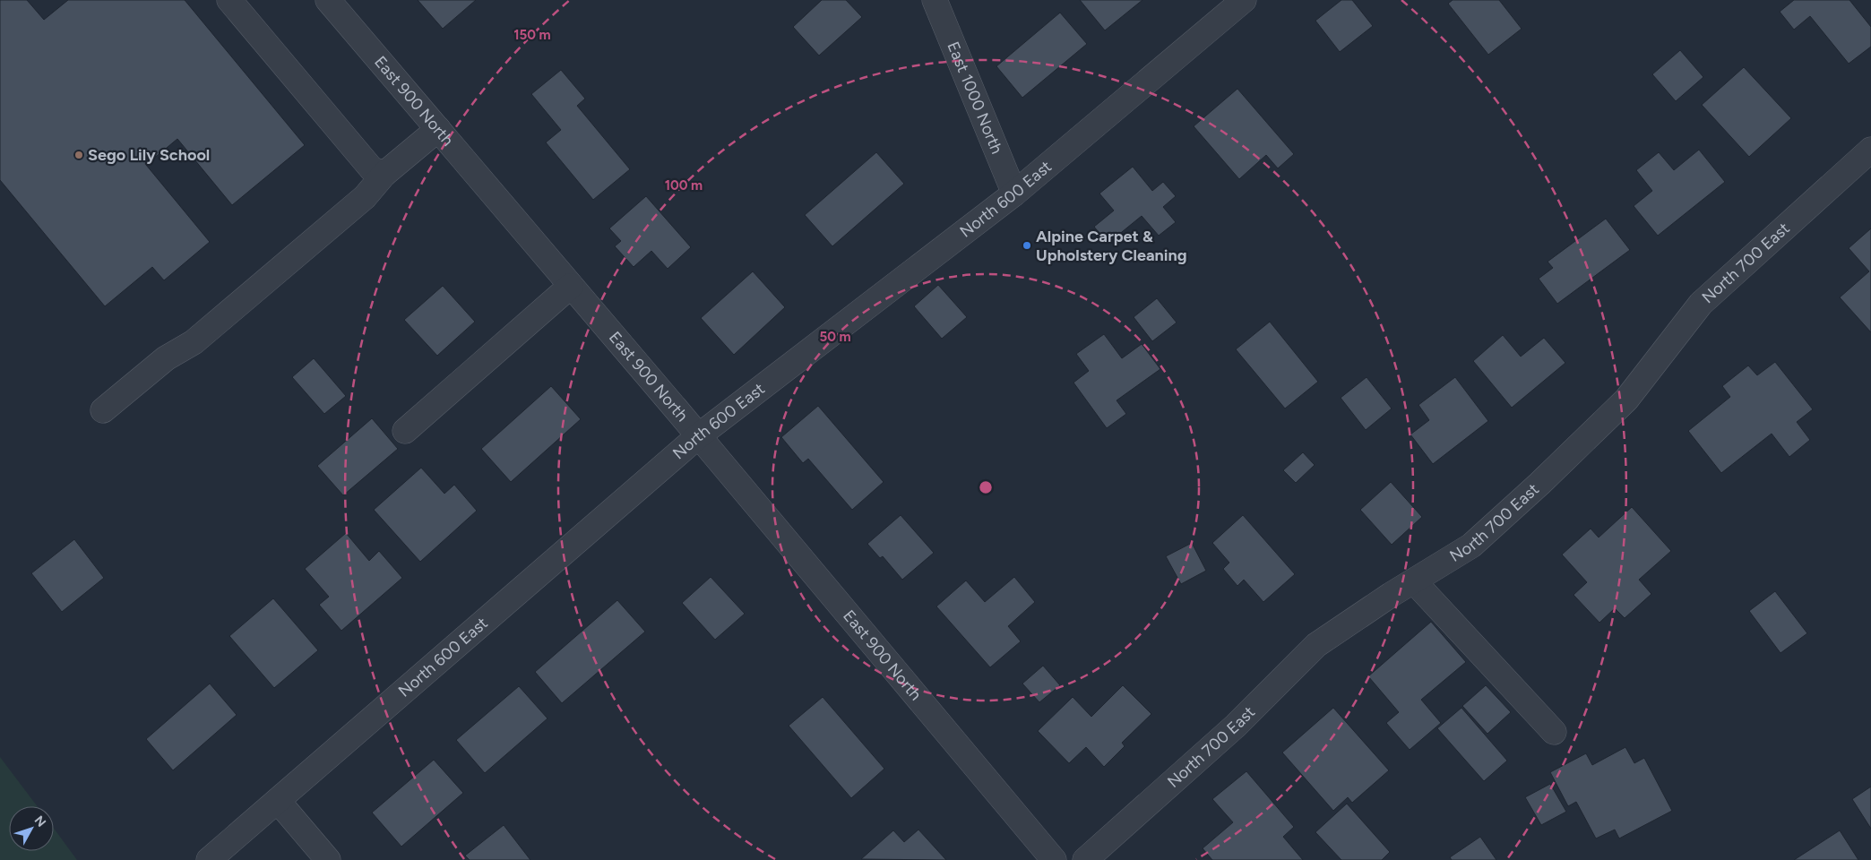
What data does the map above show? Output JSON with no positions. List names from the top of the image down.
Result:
{
  "streets": {
    "street": [
      "East 1000 North",
      "East 900 North",
      "North 600 East",
      "North 700 East"
    ]
  },
  "crossings": [
    ["East 1000 North", "North 600 East"],
    ["East 900 North", "North 600 East"]
  ],
  "places": ["Sego Lily School", "Alpine Carpet & Upholstery Cleaning"],
  "north": "top right",
  "rings": ["150 m", "100 m", "50 m"]
}
